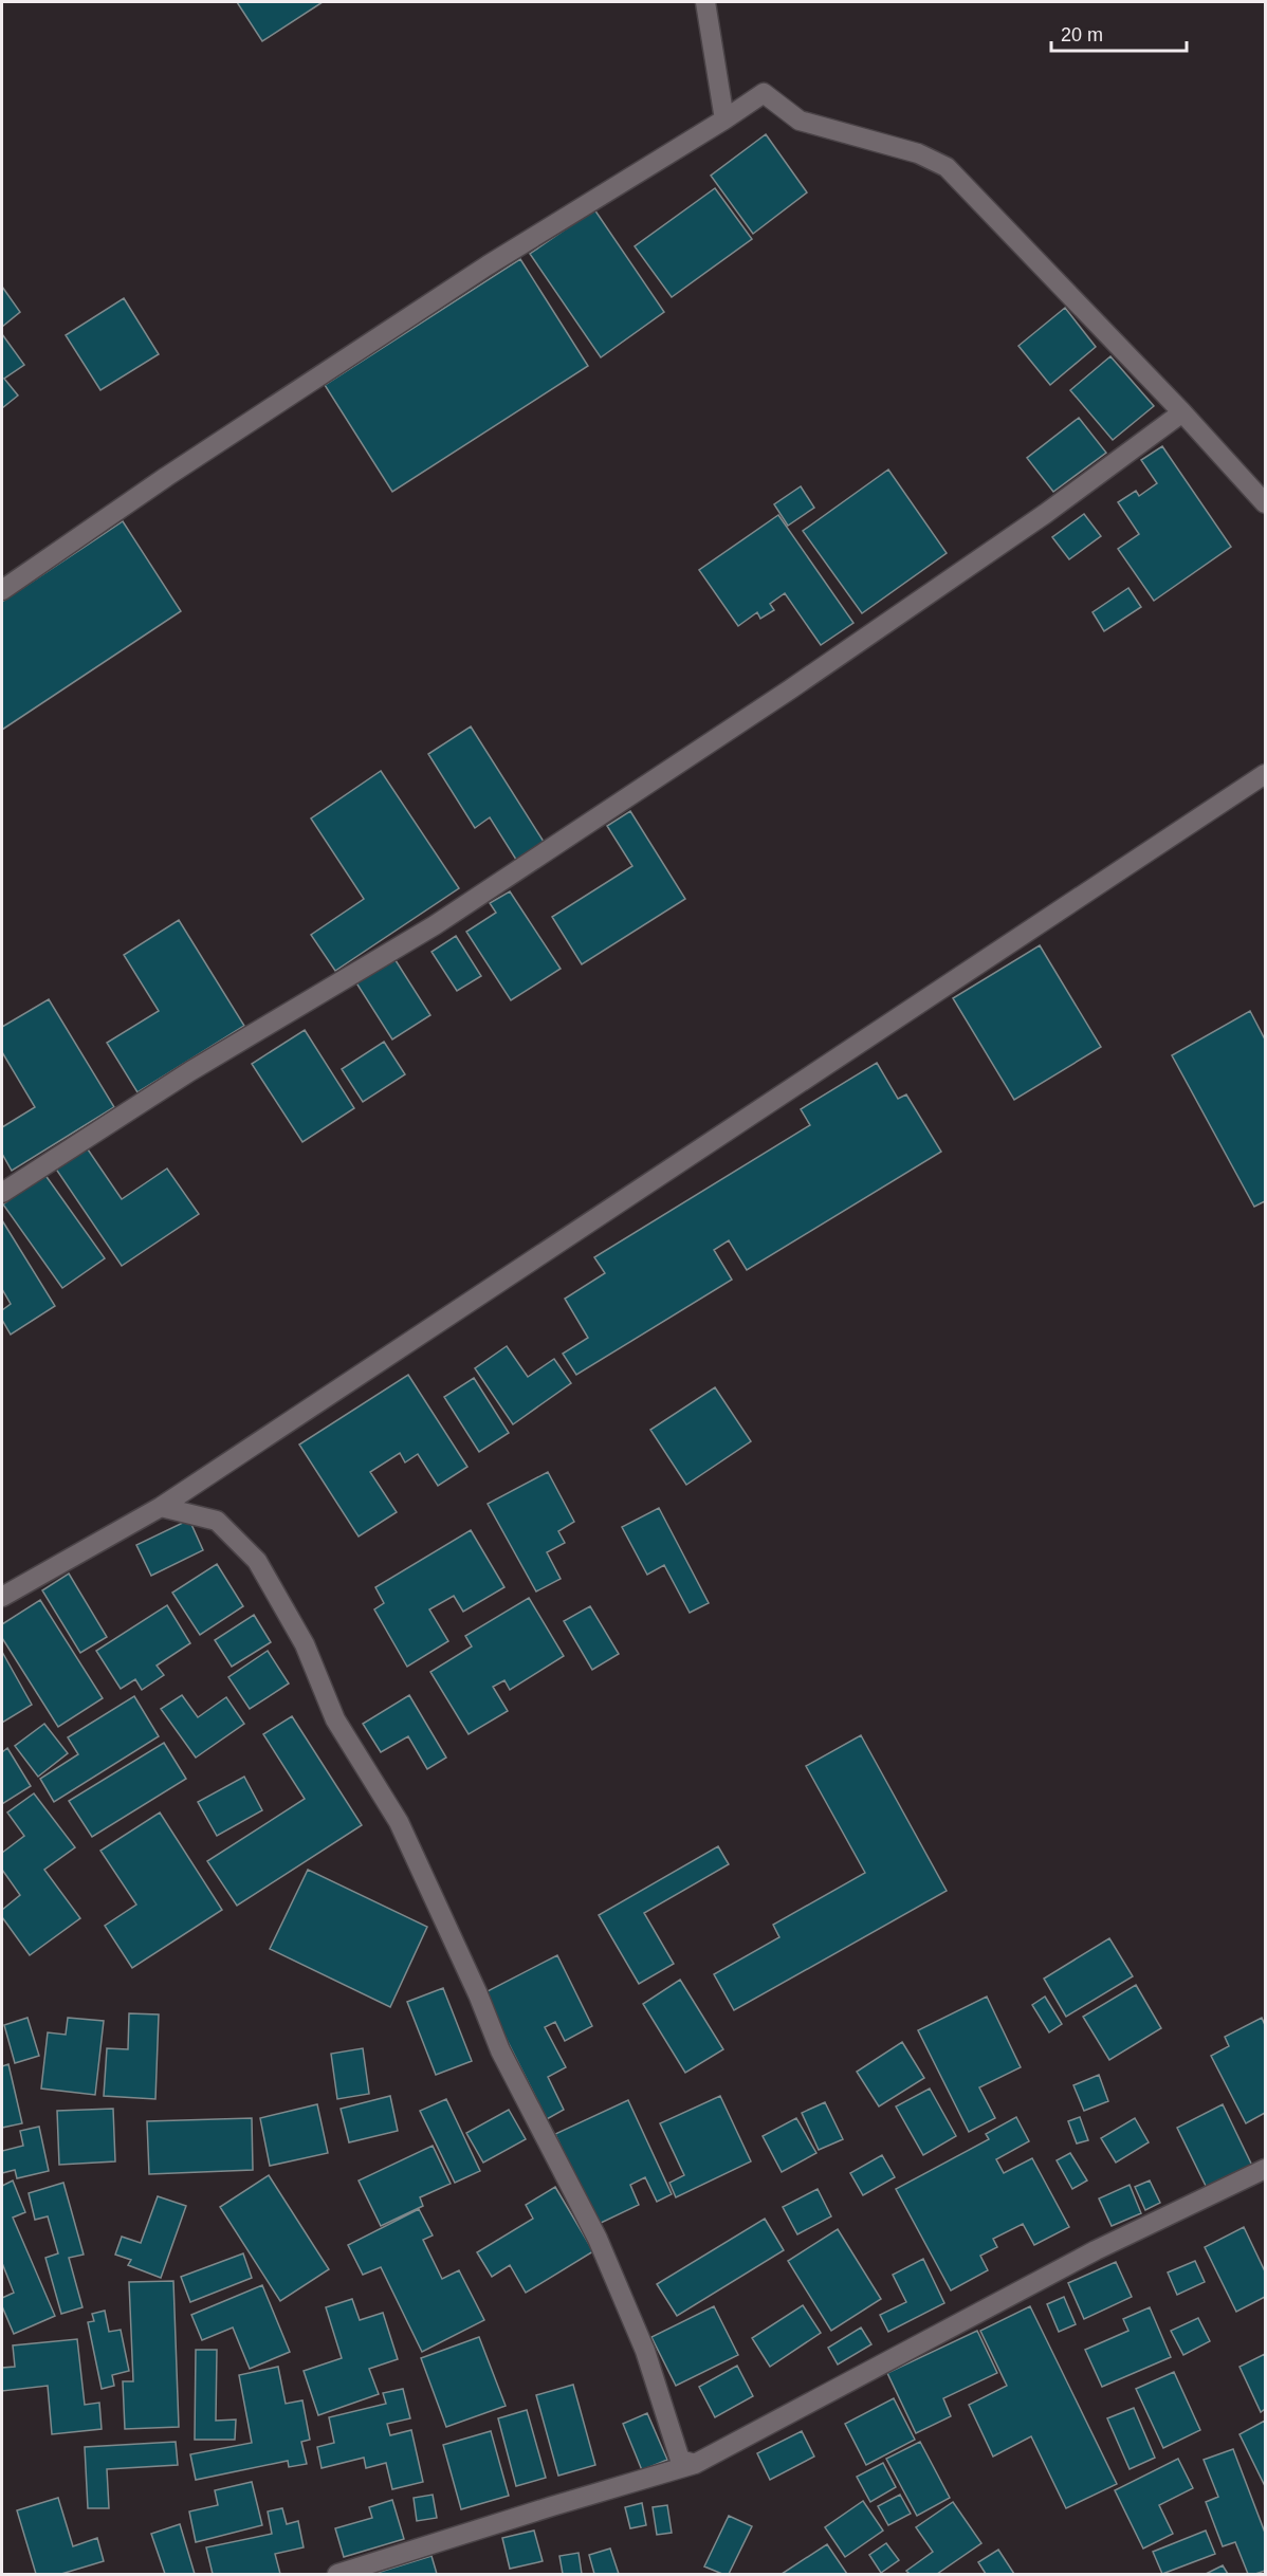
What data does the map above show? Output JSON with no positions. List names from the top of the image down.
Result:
{
  "scale_bar": "20 m"
}
